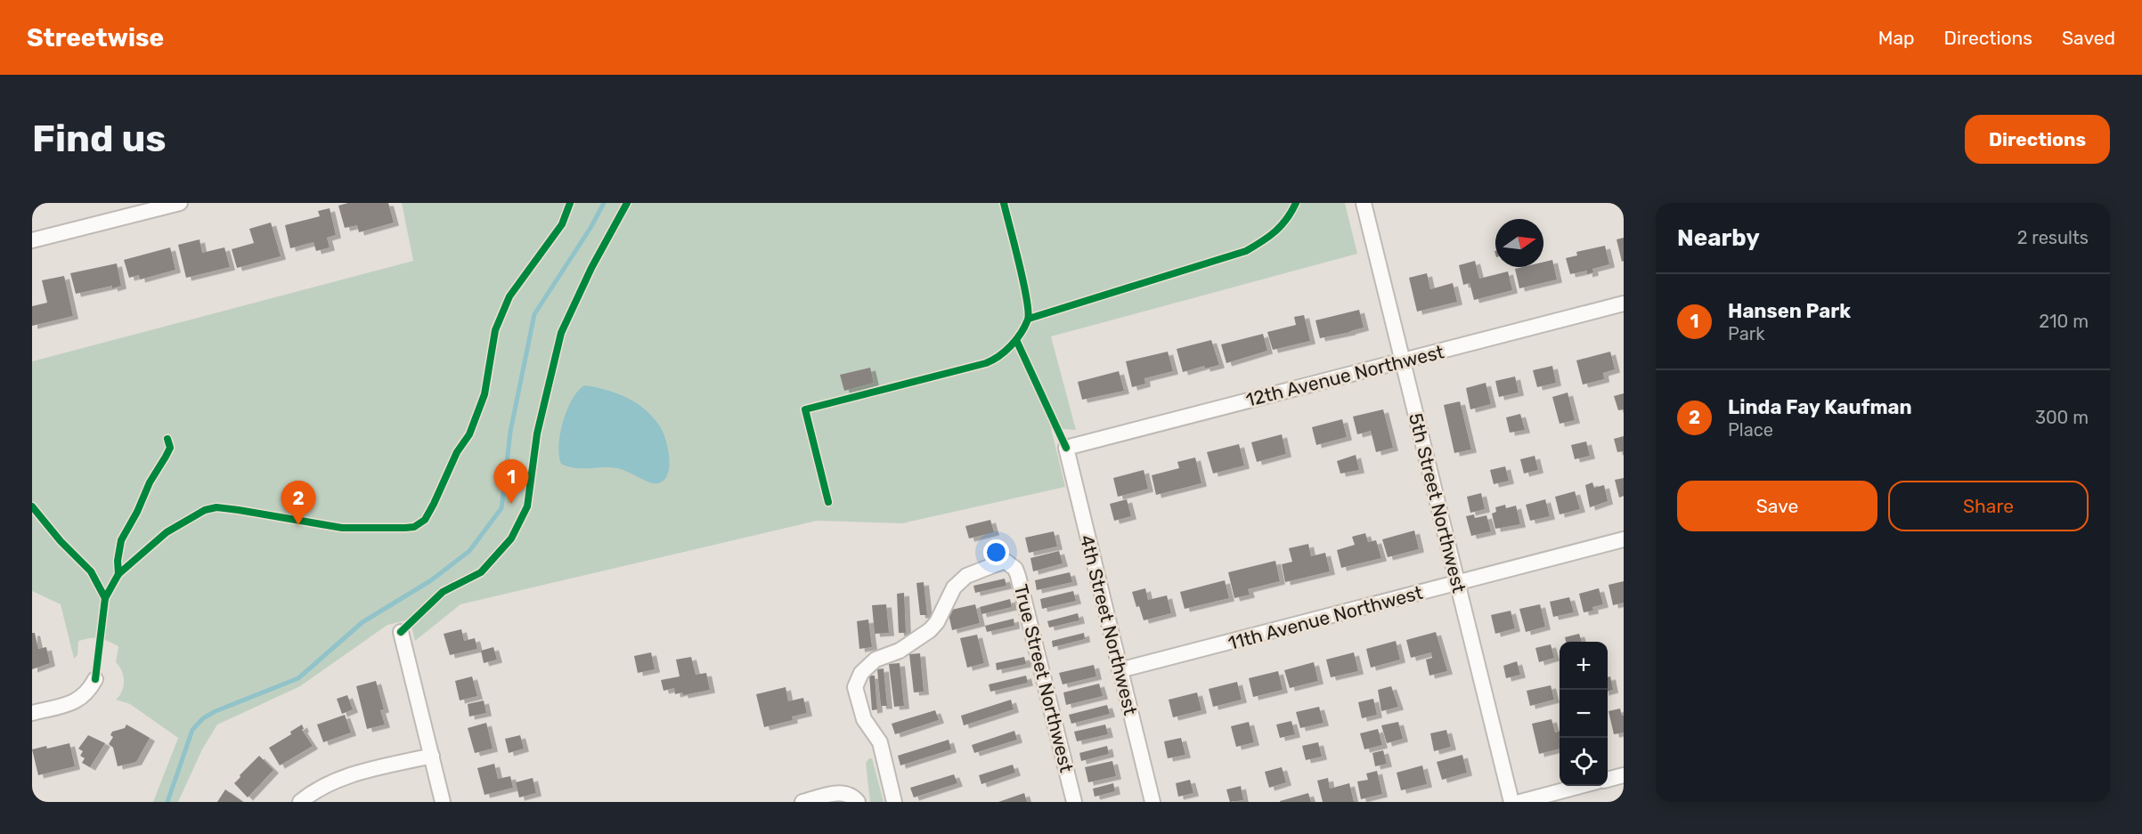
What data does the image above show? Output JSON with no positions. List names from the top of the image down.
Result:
{
  "streets": {
    "street": [
      "12th Avenue Northwest",
      "5th Street Northwest",
      "11th Avenue Northwest",
      "4th Street Northwest",
      "True Street Northwest"
    ]
  },
  "crossings": [
    ["12th Avenue Northwest", "5th Street Northwest"],
    ["12th Avenue Northwest", "4th Street Northwest"],
    ["5th Street Northwest", "11th Avenue Northwest"],
    ["11th Avenue Northwest", "4th Street Northwest"]
  ],
  "north": "right",
  "page": {
    "header": "Streetwise",
    "nav": ["Map", "Directions", "Saved"],
    "buttons": [
      "Directions",
      ["Save", "Share"]
    ],
    "title": "Find us",
    "heading": ["Nearby", "2 results"],
    "list": [
      {
        "mark": "1",
        "name": "Hansen Park",
        "note": "Park",
        "value": "210 m"
      },
      {
        "mark": "2",
        "name": "Linda Fay Kaufman",
        "note": "Place",
        "value": "300 m"
      }
    ],
    "pins": ["1", "2"],
    "map_buttons": ["+", "−"]
  }
}
